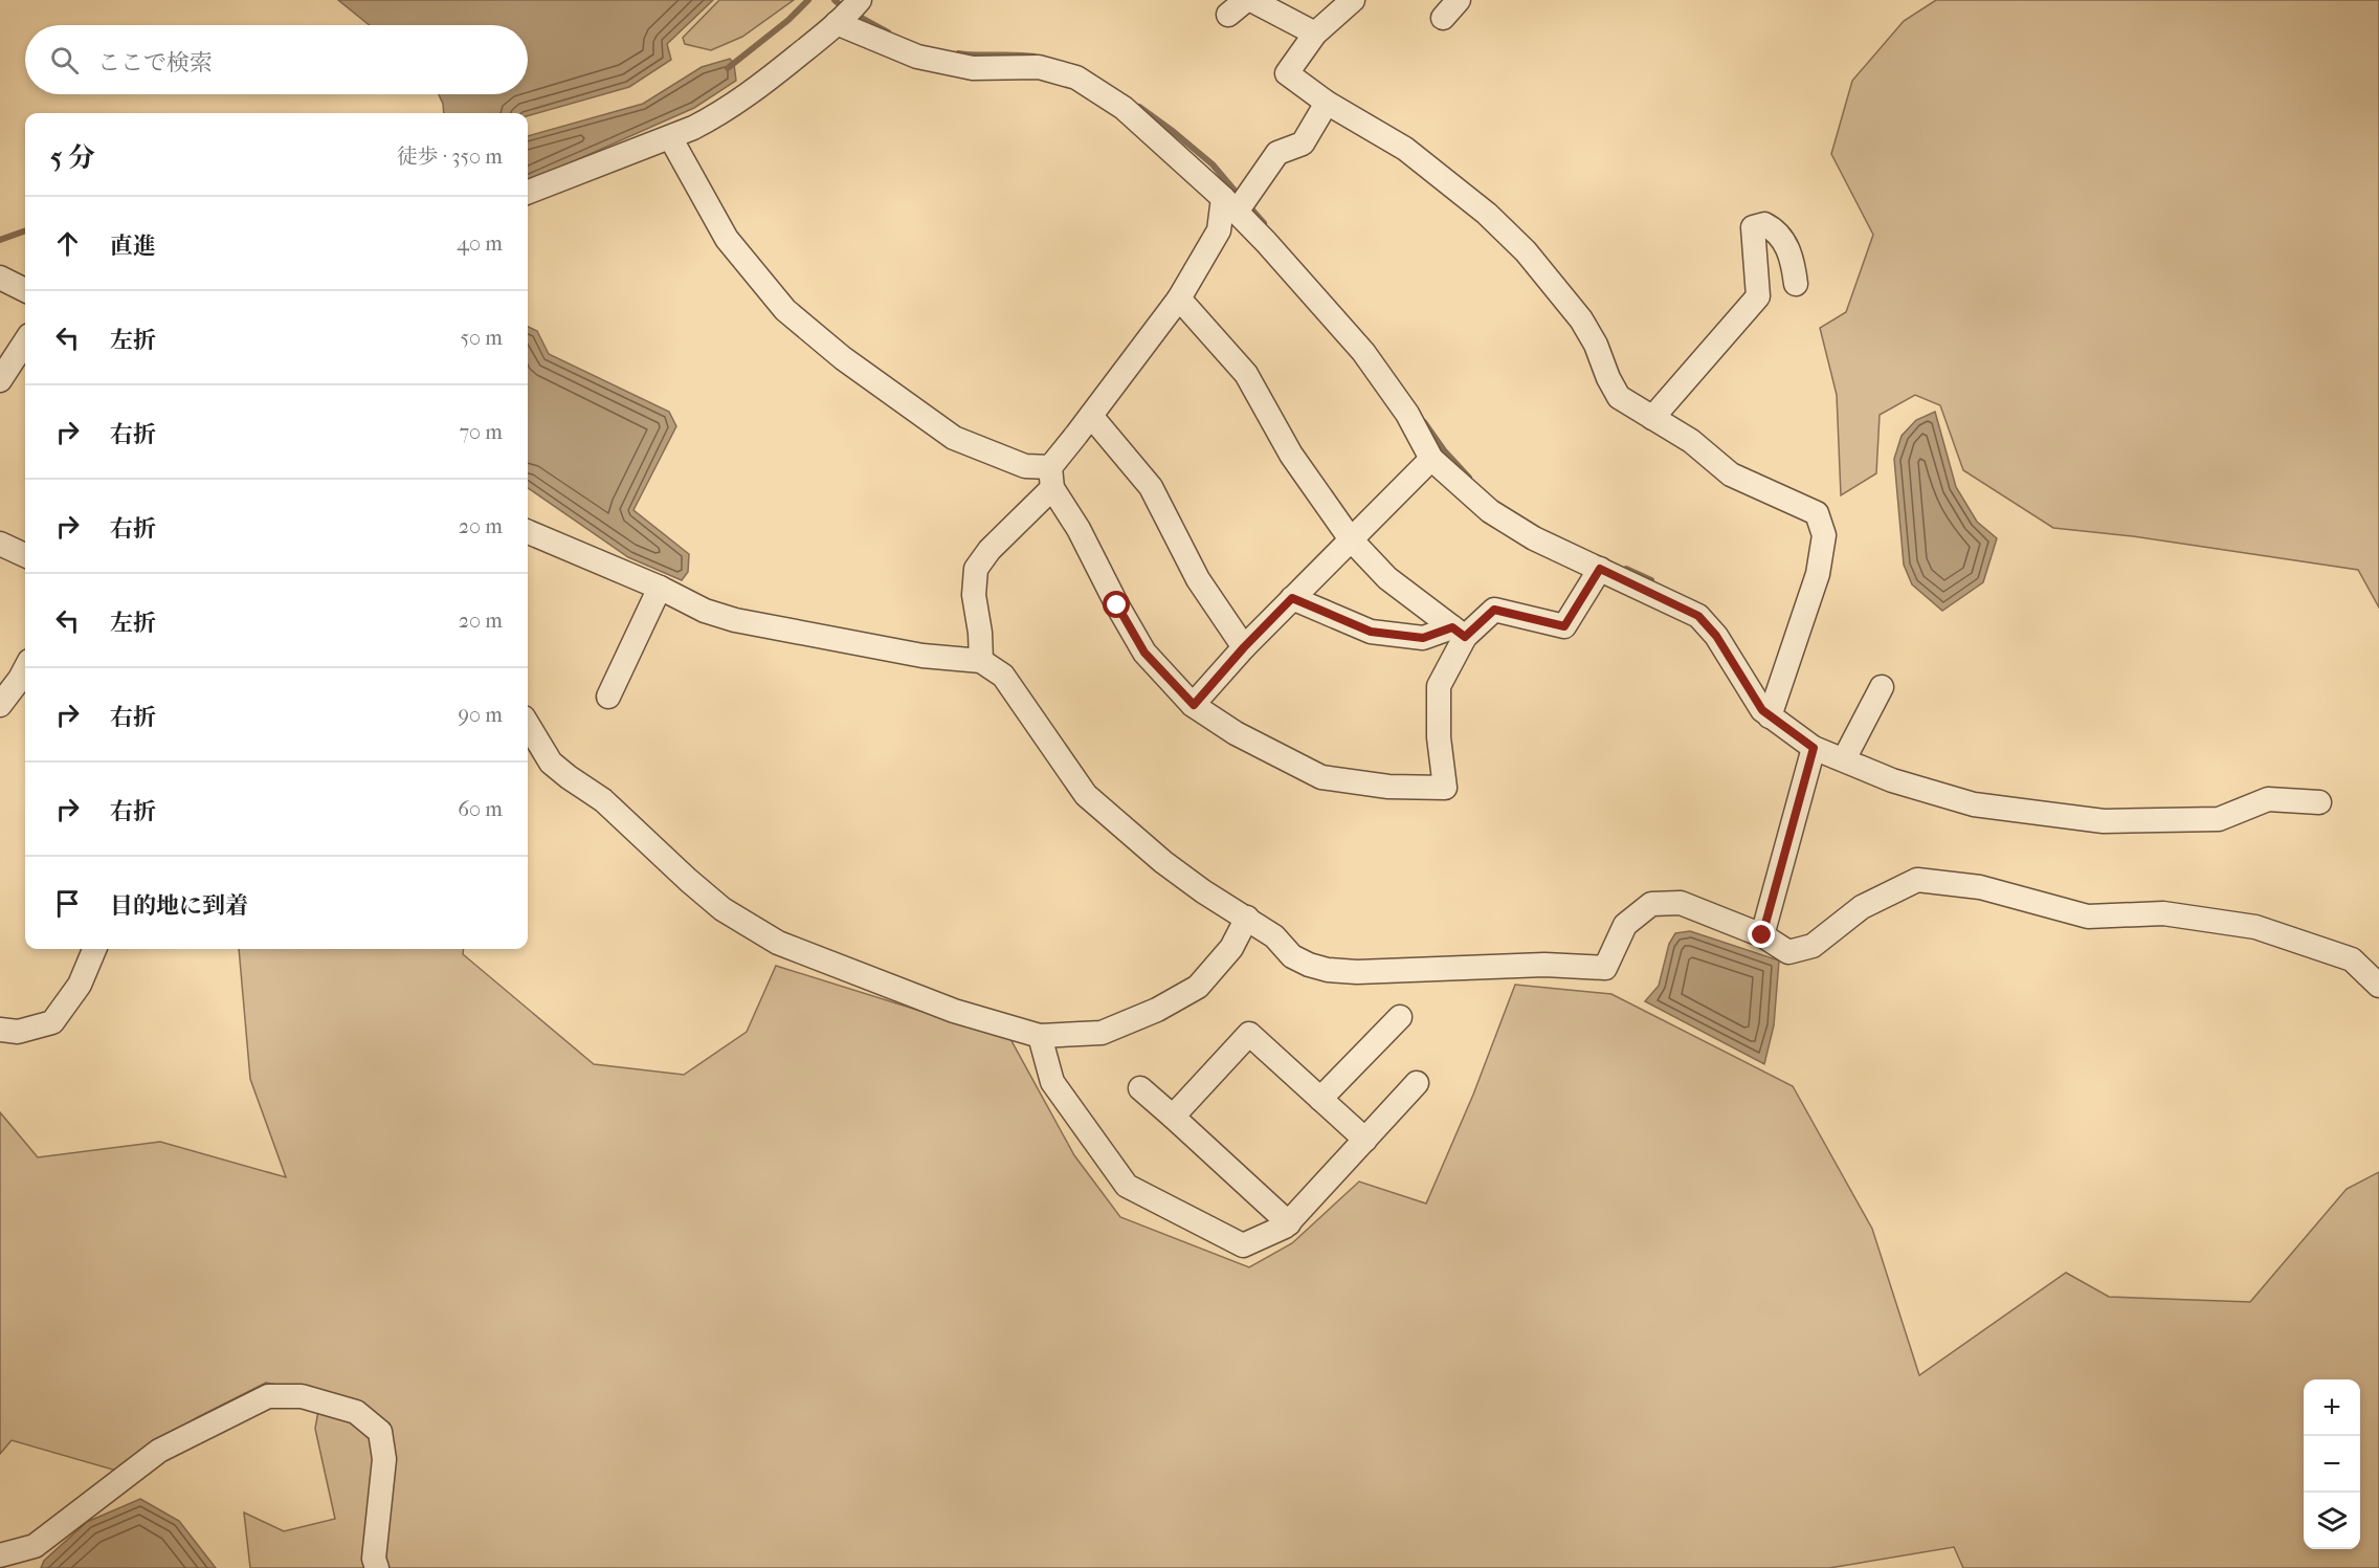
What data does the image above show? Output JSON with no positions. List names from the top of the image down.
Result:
{
  "page": {
    "search": "ここで検索",
    "heading": ["5 分", "徒歩 · 350 m"],
    "list": [
      ["直進", "40 m"],
      ["左折", "50 m"],
      ["右折", "70 m"],
      ["右折", "20 m"],
      ["左折", "20 m"],
      ["右折", "90 m"],
      ["右折", "60 m"],
      "目的地に到着"
    ],
    "map_buttons": ["+", "−"]
  }
}
